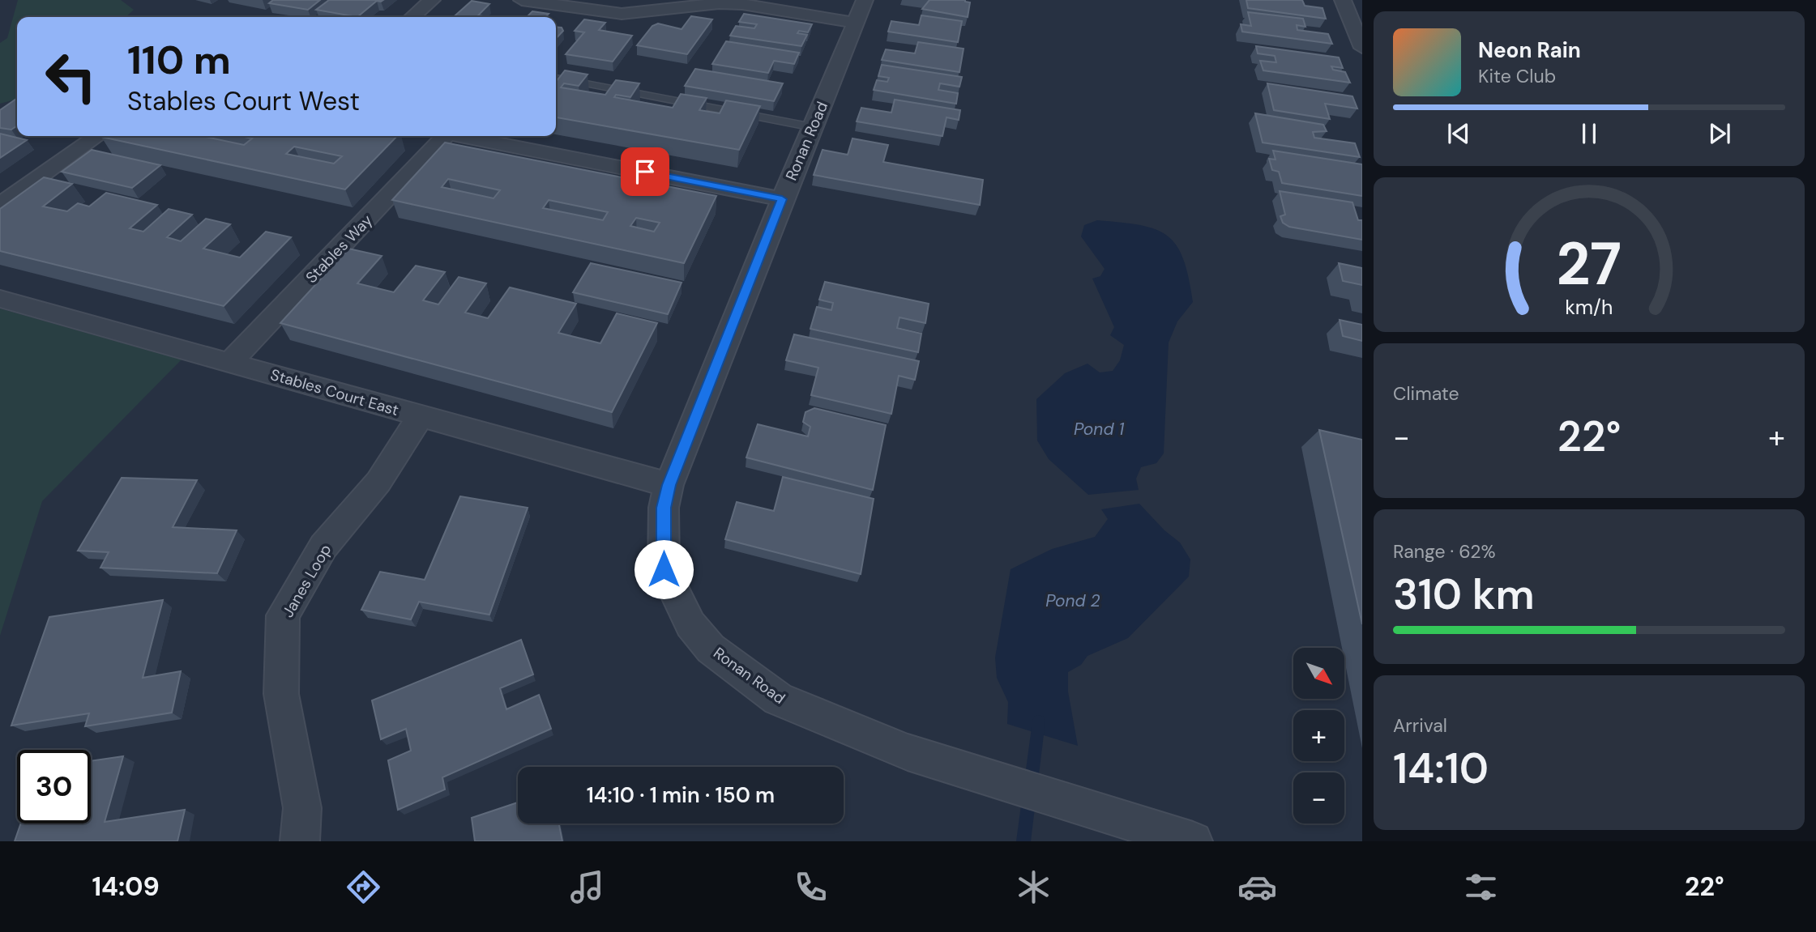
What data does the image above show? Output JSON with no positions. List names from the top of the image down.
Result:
{
  "streets": {
    "street": [
      "Ronan Road",
      "Stables Way",
      "Stables Court East",
      "Janes Loop"
    ]
  },
  "crossings": [
    ["Ronan Road", "Stables Court East"],
    ["Stables Way", "Stables Court East"],
    ["Stables Court East", "Janes Loop"]
  ],
  "water": ["Pond 1", "Pond 2"],
  "north": "bottom right",
  "page": {
    "turn": ["110 m", "Stables Court West"],
    "song": ["Neon Rain", "Kite Club"],
    "tile": [
      "Climate",
      ["Range · 62%", "310 km"],
      ["Arrival", "14:10"]
    ],
    "heat": ["−", "22°", "+"],
    "map_buttons": ["+", "−"],
    "limit": "30",
    "trip": "14:10 · 1 min · 150 m",
    "tabs": ["14:09", "22°"],
    "gauge": ["27", "km/h"]
  }
}
